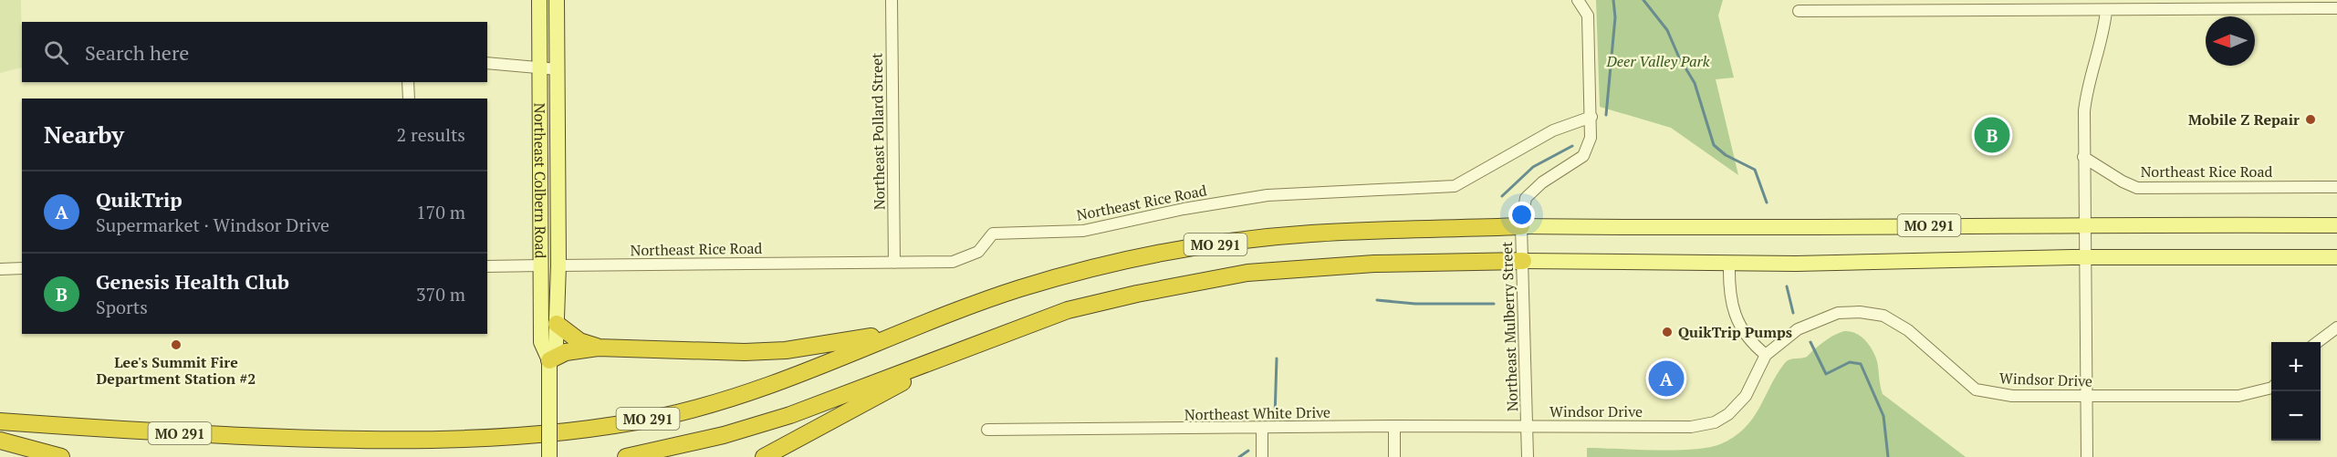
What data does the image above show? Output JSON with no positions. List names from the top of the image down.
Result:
{
  "streets": {
    "highway": ["MO 291"],
    "main road": ["Northeast Colbern Road"],
    "street": [
      "Northeast Pollard Street",
      "Northeast Rice Road",
      "Northeast Mulberry Street",
      "Windsor Drive",
      "Northeast White Drive"
    ]
  },
  "crossings": [
    ["Northeast Pollard Street", "Northeast Rice Road"],
    ["Northeast Rice Road", "Northeast Colbern Road"],
    ["Northeast Rice Road", "Northeast Mulberry Street"],
    ["MO 291", "Northeast Mulberry Street"],
    ["Northeast Mulberry Street", "Windsor Drive"],
    ["Northeast Mulberry Street", "Northeast White Drive"],
    ["Windsor Drive", "Northeast White Drive"]
  ],
  "parks": ["Deer Valley Park"],
  "places": ["Mobile Z Repair", "QuikTrip Pumps", "Lee's Summit Fire Department Station #2"],
  "north": "left",
  "page": {
    "search": "Search here",
    "heading": ["Nearby", "2 results"],
    "pins": ["B", "A"],
    "list": [
      {
        "mark": "A",
        "name": "QuikTrip",
        "note": "Supermarket · Windsor Drive",
        "value": "170 m"
      },
      {
        "mark": "B",
        "name": "Genesis Health Club",
        "note": "Sports",
        "value": "370 m"
      }
    ],
    "map_buttons": ["+", "−"]
  }
}
